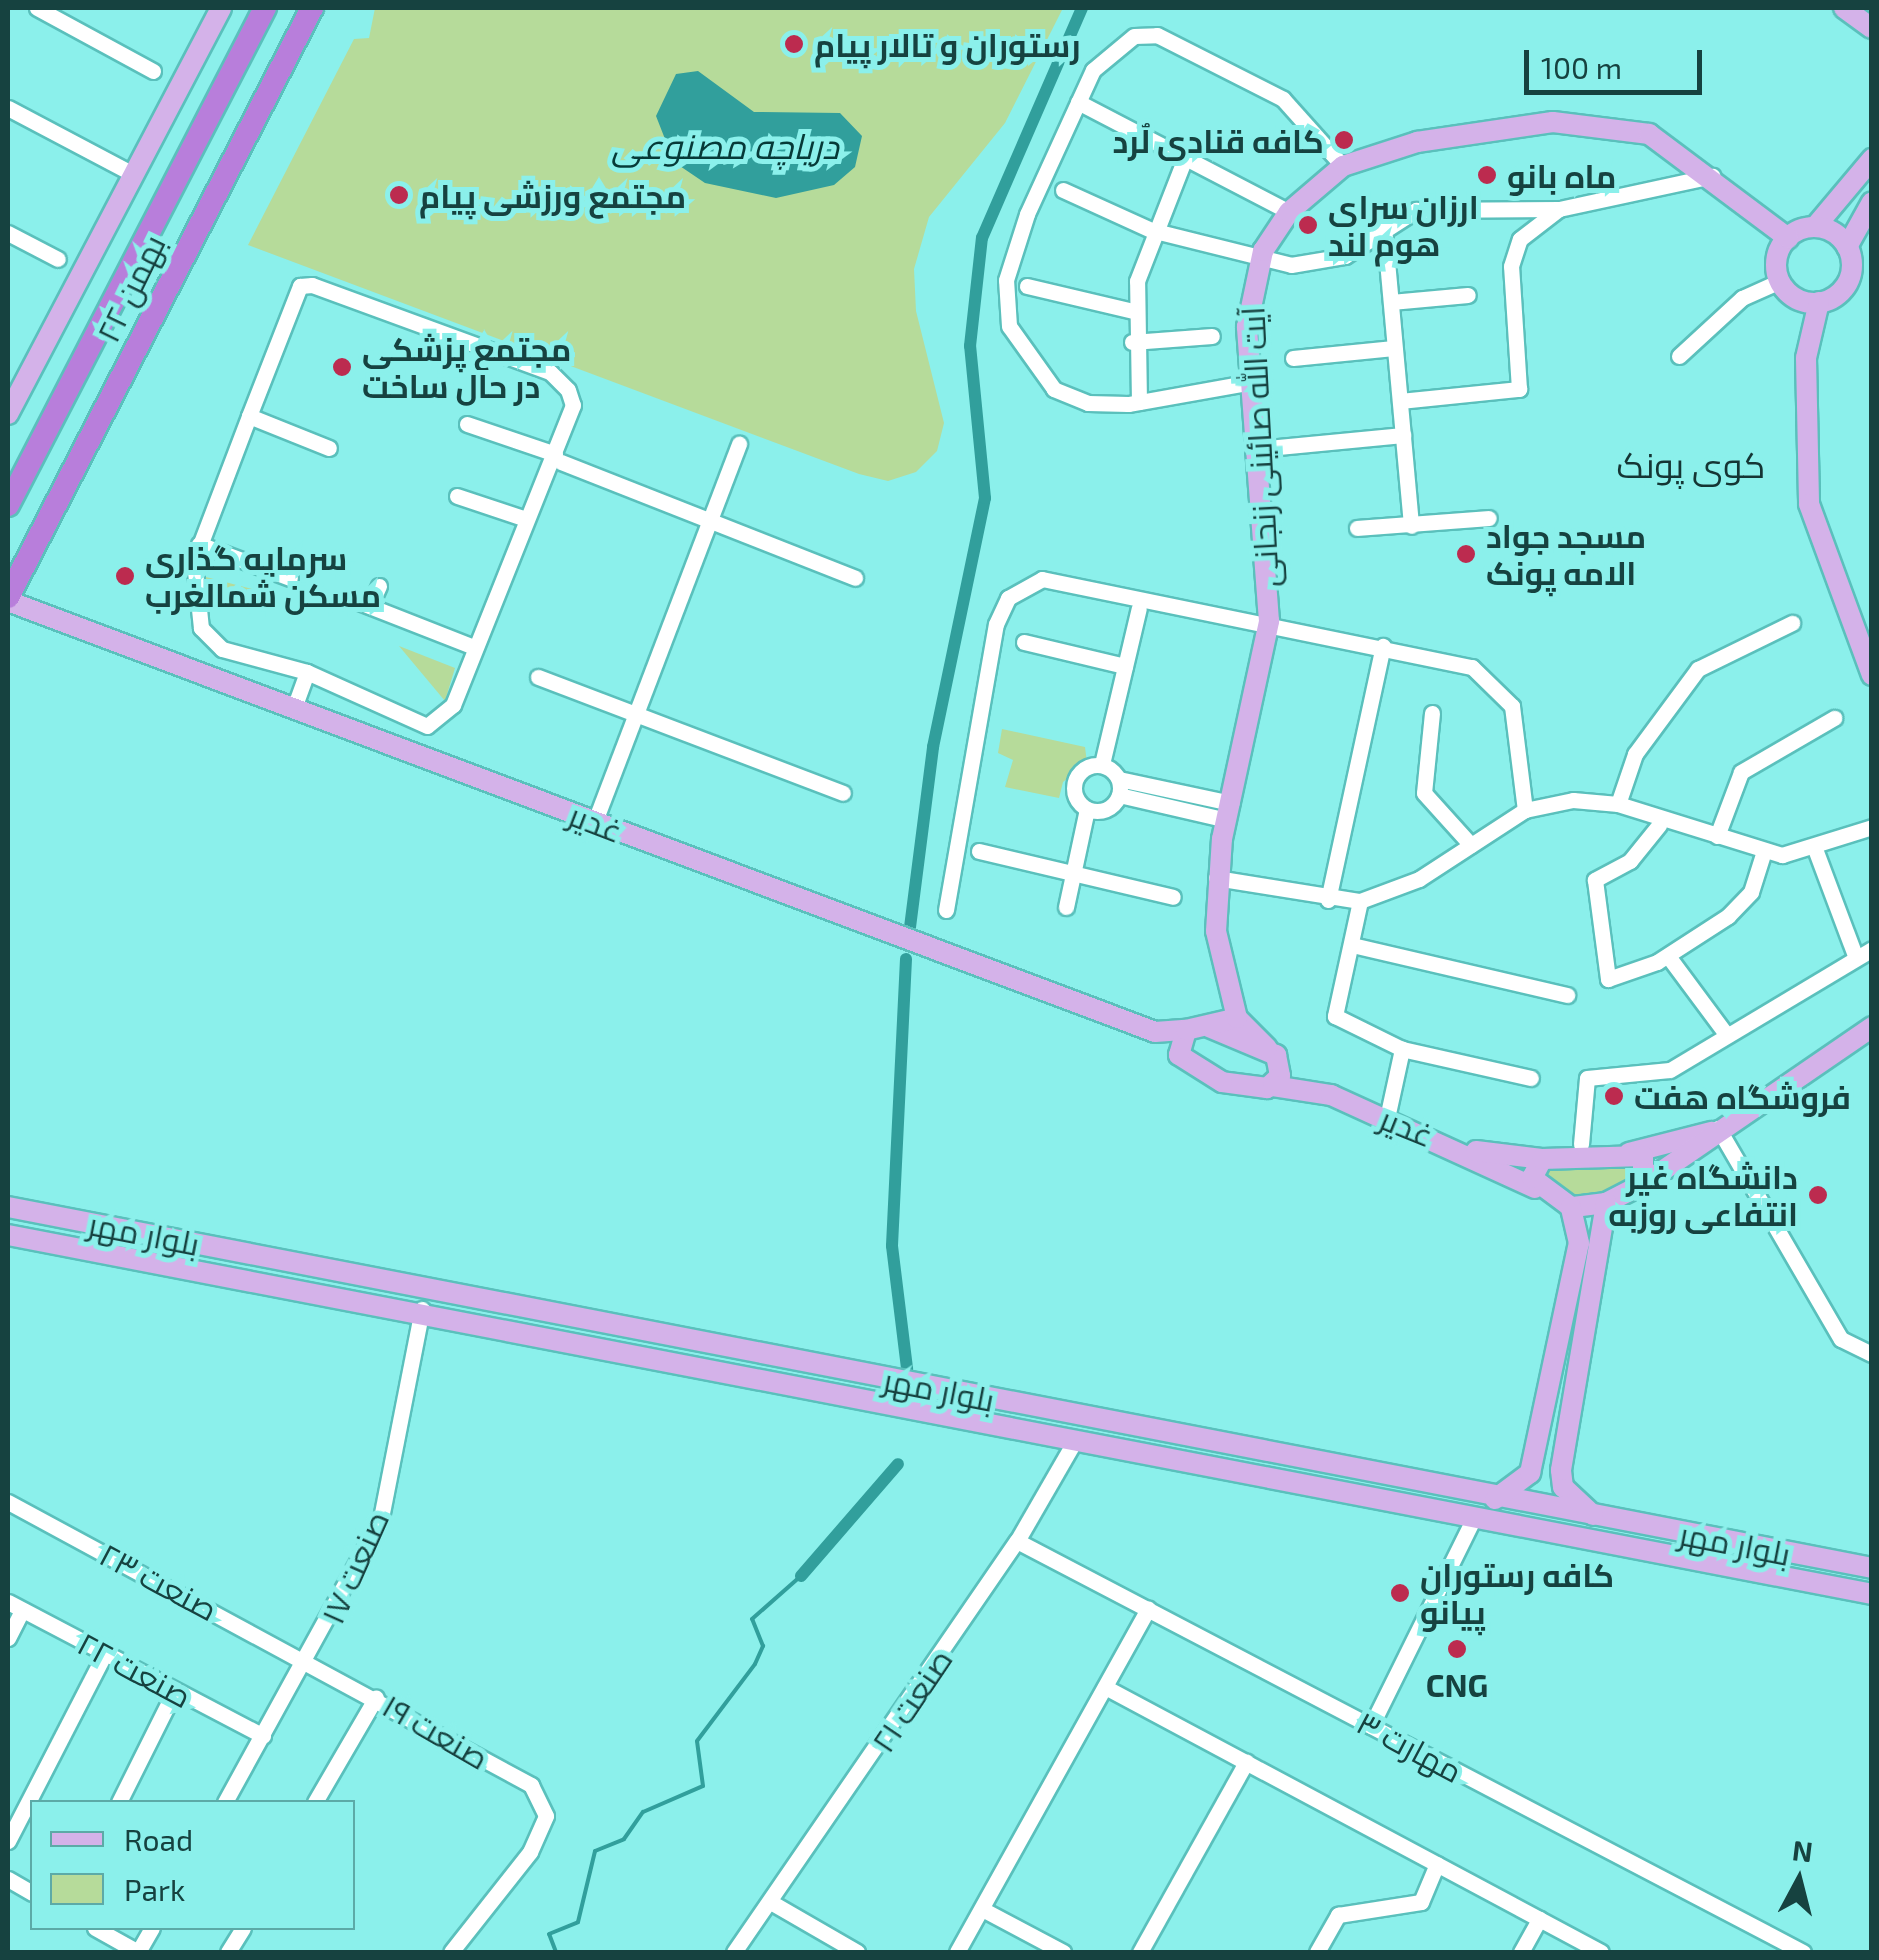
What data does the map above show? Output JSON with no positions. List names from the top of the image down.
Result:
{
  "streets": {
    "highway": ["۲۲ بهمن"],
    "main road": ["آیت الله صائینی زنجانی", "غدیر", "بلوار مهر"],
    "street": [
      "صنعت ۱۷",
      "صنعت ۲۳",
      "صنعت ۲۲",
      "صنعت ۲۱",
      "صنعت ۱۹",
      "مهارت ۳"
    ]
  },
  "crossings": [
    ["۲۲ بهمن", "غدیر"],
    ["آیت الله صائینی زنجانی", "غدیر"],
    ["بلوار مهر", "صنعت ۱۷"],
    ["بلوار مهر", "صنعت ۲۱"],
    ["صنعت ۱۷", "صنعت ۲۳"],
    ["صنعت ۱۷", "صنعت ۲۲"],
    ["صنعت ۱۷", "صنعت ۱۹"],
    ["صنعت ۲۳", "صنعت ۱۹"],
    ["صنعت ۲۱", "مهارت ۳"]
  ],
  "districts": ["کوی پونک"],
  "water": ["دریاچه مصنوعی"],
  "places": [
    "رستوران و تالار پیام",
    "کافه قنادی لٌرد",
    "ماه بانو",
    "مجتمع ورزشی پیام",
    "ارزان سرای هوم لند",
    "مجتمع پزشکی در حال ساخت",
    "مسجد جواد الامه پونک",
    "سرمایه گذاری مسکن شمالغرب",
    "فروشگاه هفت",
    "دانشگاه غیر انتفاعی روزبه",
    "كافه رستوران پيانو",
    "CNG"
  ],
  "legend": ["Road", "Park"],
  "scale_bar": "100 m",
  "north": "top"
}
